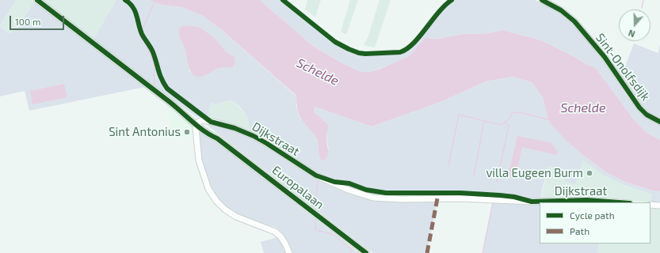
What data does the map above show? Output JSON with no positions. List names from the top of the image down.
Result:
{
  "streets": {
    "main road": ["Europalaan"],
    "street": ["Sint-Onolfsdijk", "Dijkstraat"]
  },
  "crossings": [
    ["Dijkstraat", "Europalaan"]
  ],
  "water": ["Schelde"],
  "places": ["Sint Antonius", "villa Eugeen Burm"],
  "legend": ["Cycle path", "Path"],
  "scale_bar": "100 m",
  "north": "bottom"
}
